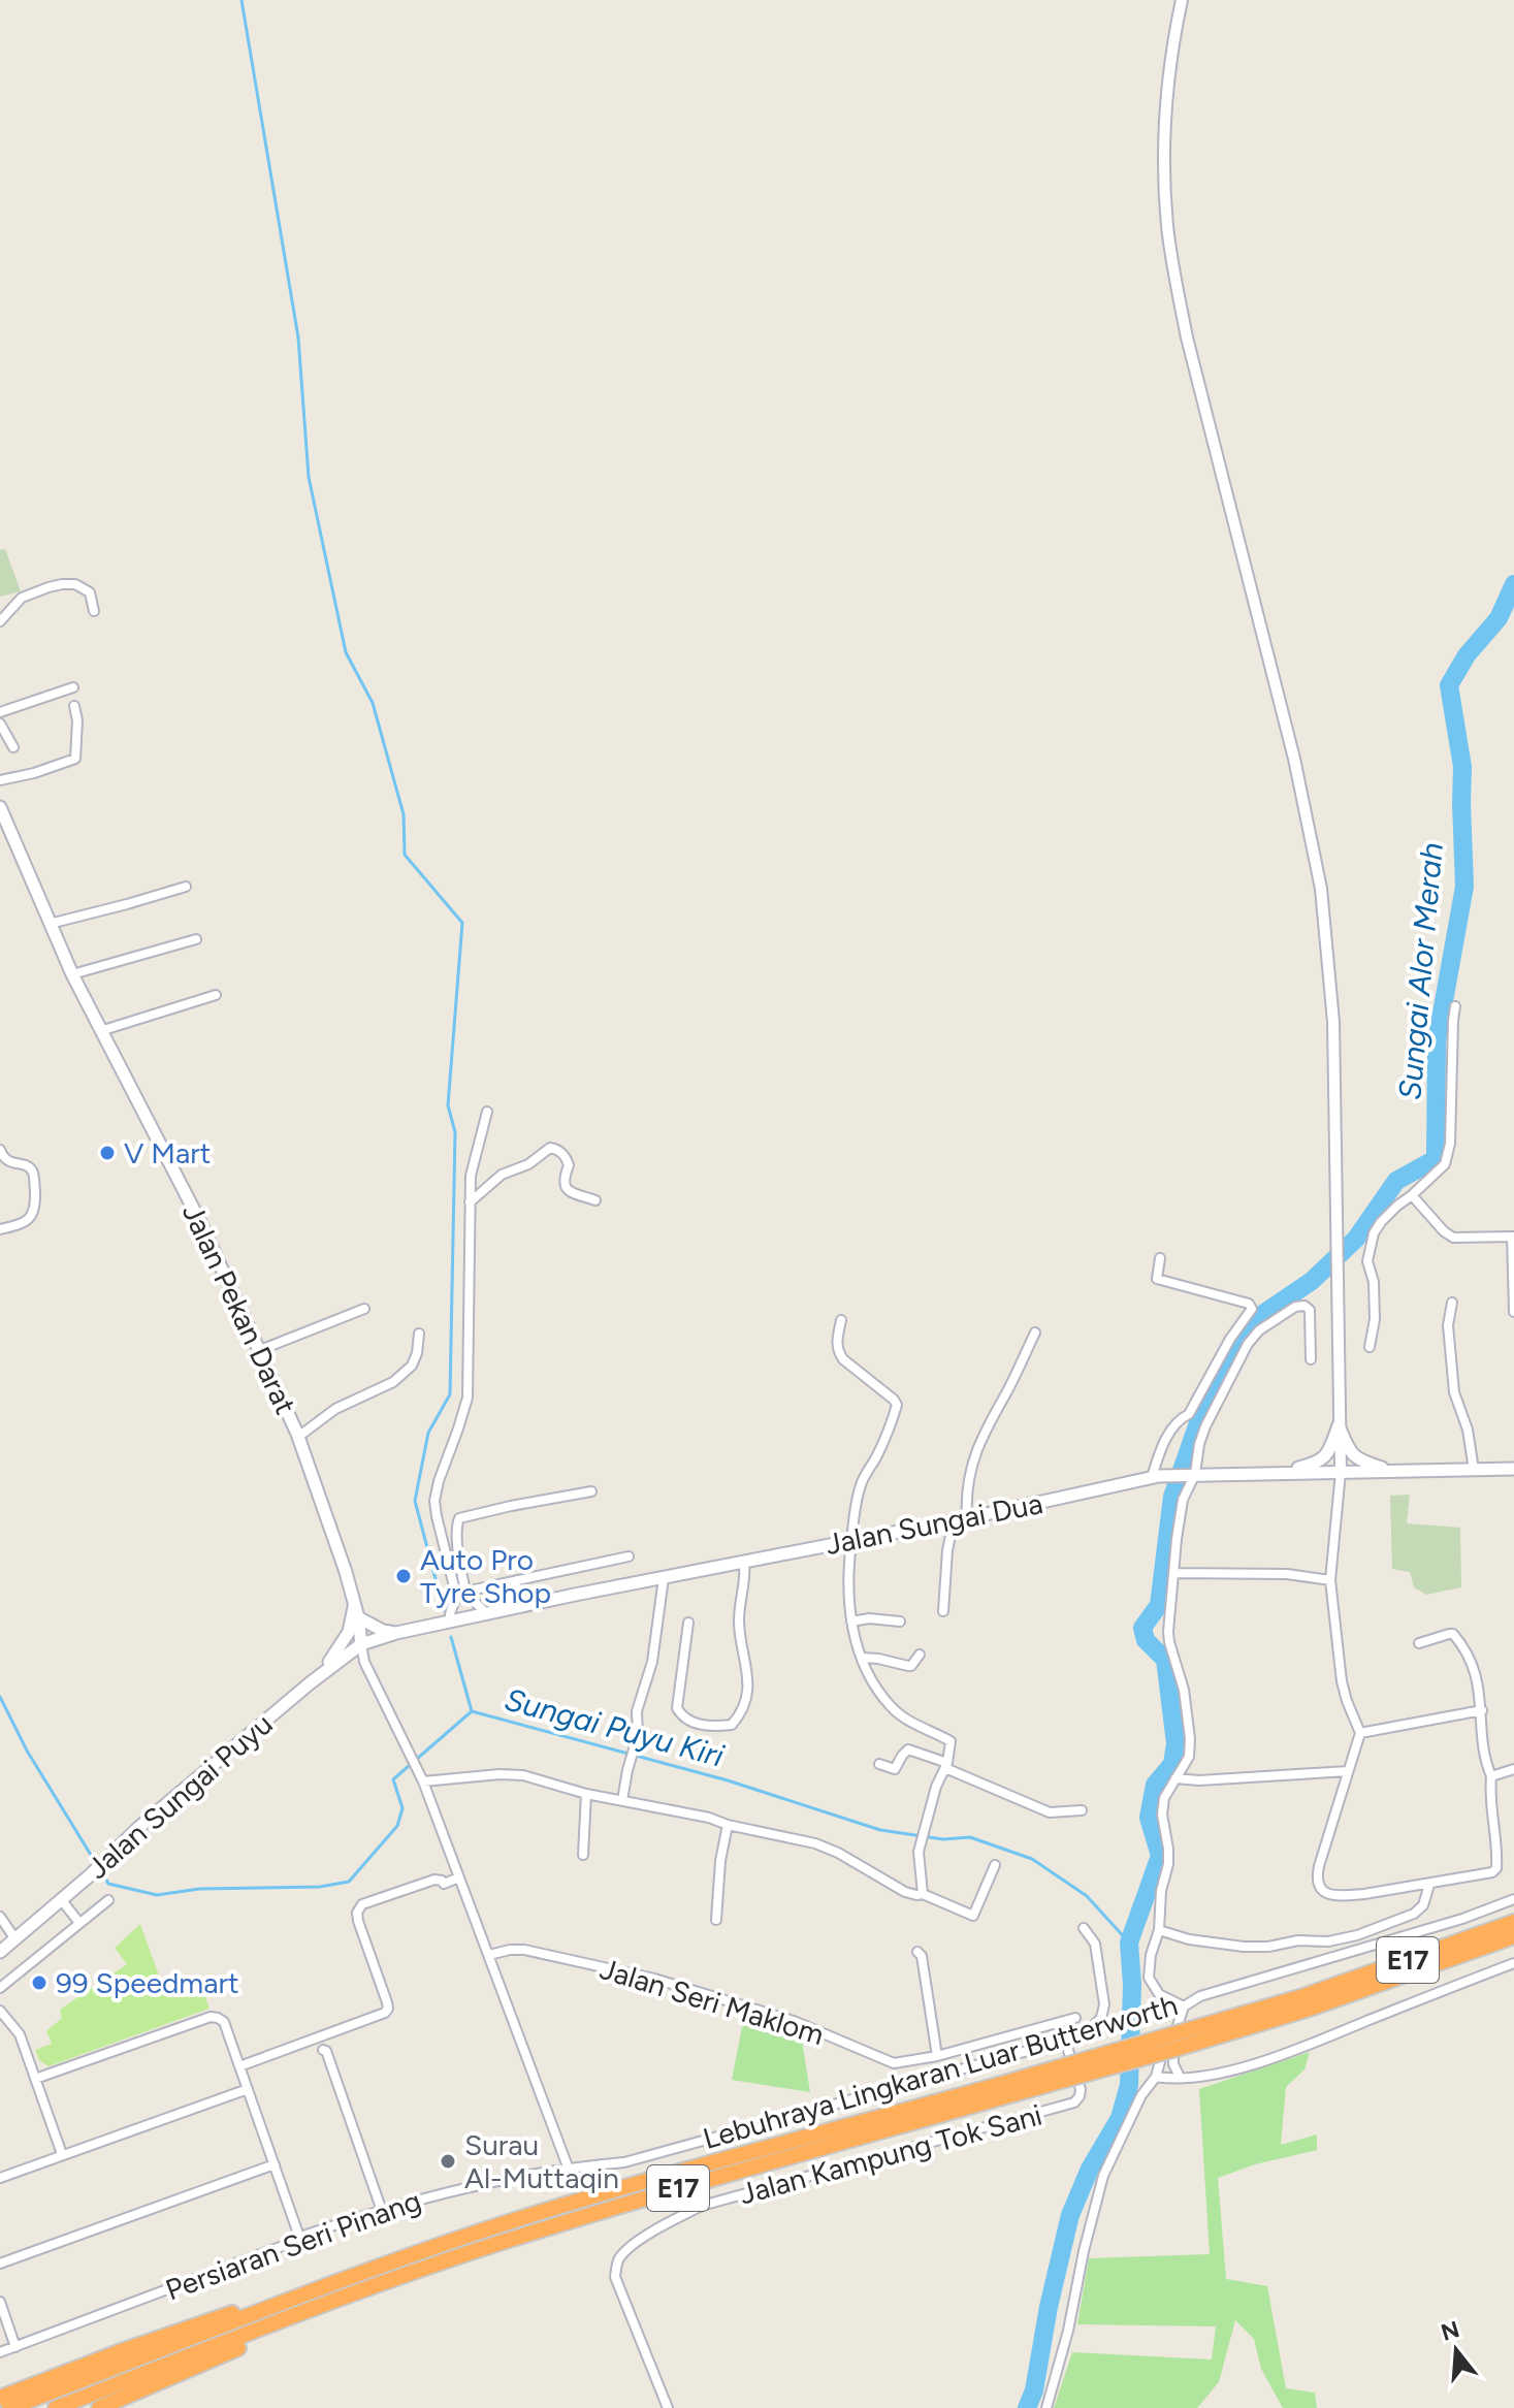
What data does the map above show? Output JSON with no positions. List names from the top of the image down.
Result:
{
  "streets": {
    "highway": ["E17", "Lebuhraya Lingkaran Luar Butterworth"],
    "main road": ["Jalan Pekan Darat", "Jalan Sungai Dua", "Jalan Sungai Puyu"],
    "street": ["Jalan Seri Maklom", "Jalan Kampung Tok Sani", "Persiaran Seri Pinang"]
  },
  "crossings": [
    ["Jalan Pekan Darat", "Jalan Sungai Dua"],
    ["Jalan Pekan Darat", "Jalan Sungai Puyu"],
    ["Jalan Sungai Dua", "Jalan Sungai Puyu"],
    ["Jalan Kampung Tok Sani", "Persiaran Seri Pinang"]
  ],
  "water": ["Sungai Alor Merah", "Sungai Puyu Kiri"],
  "places": [
    "V Mart",
    "Auto Pro Tyre Shop",
    "99 Speedmart",
    "Surau Al-Muttaqin"
  ],
  "north": "top"
}
